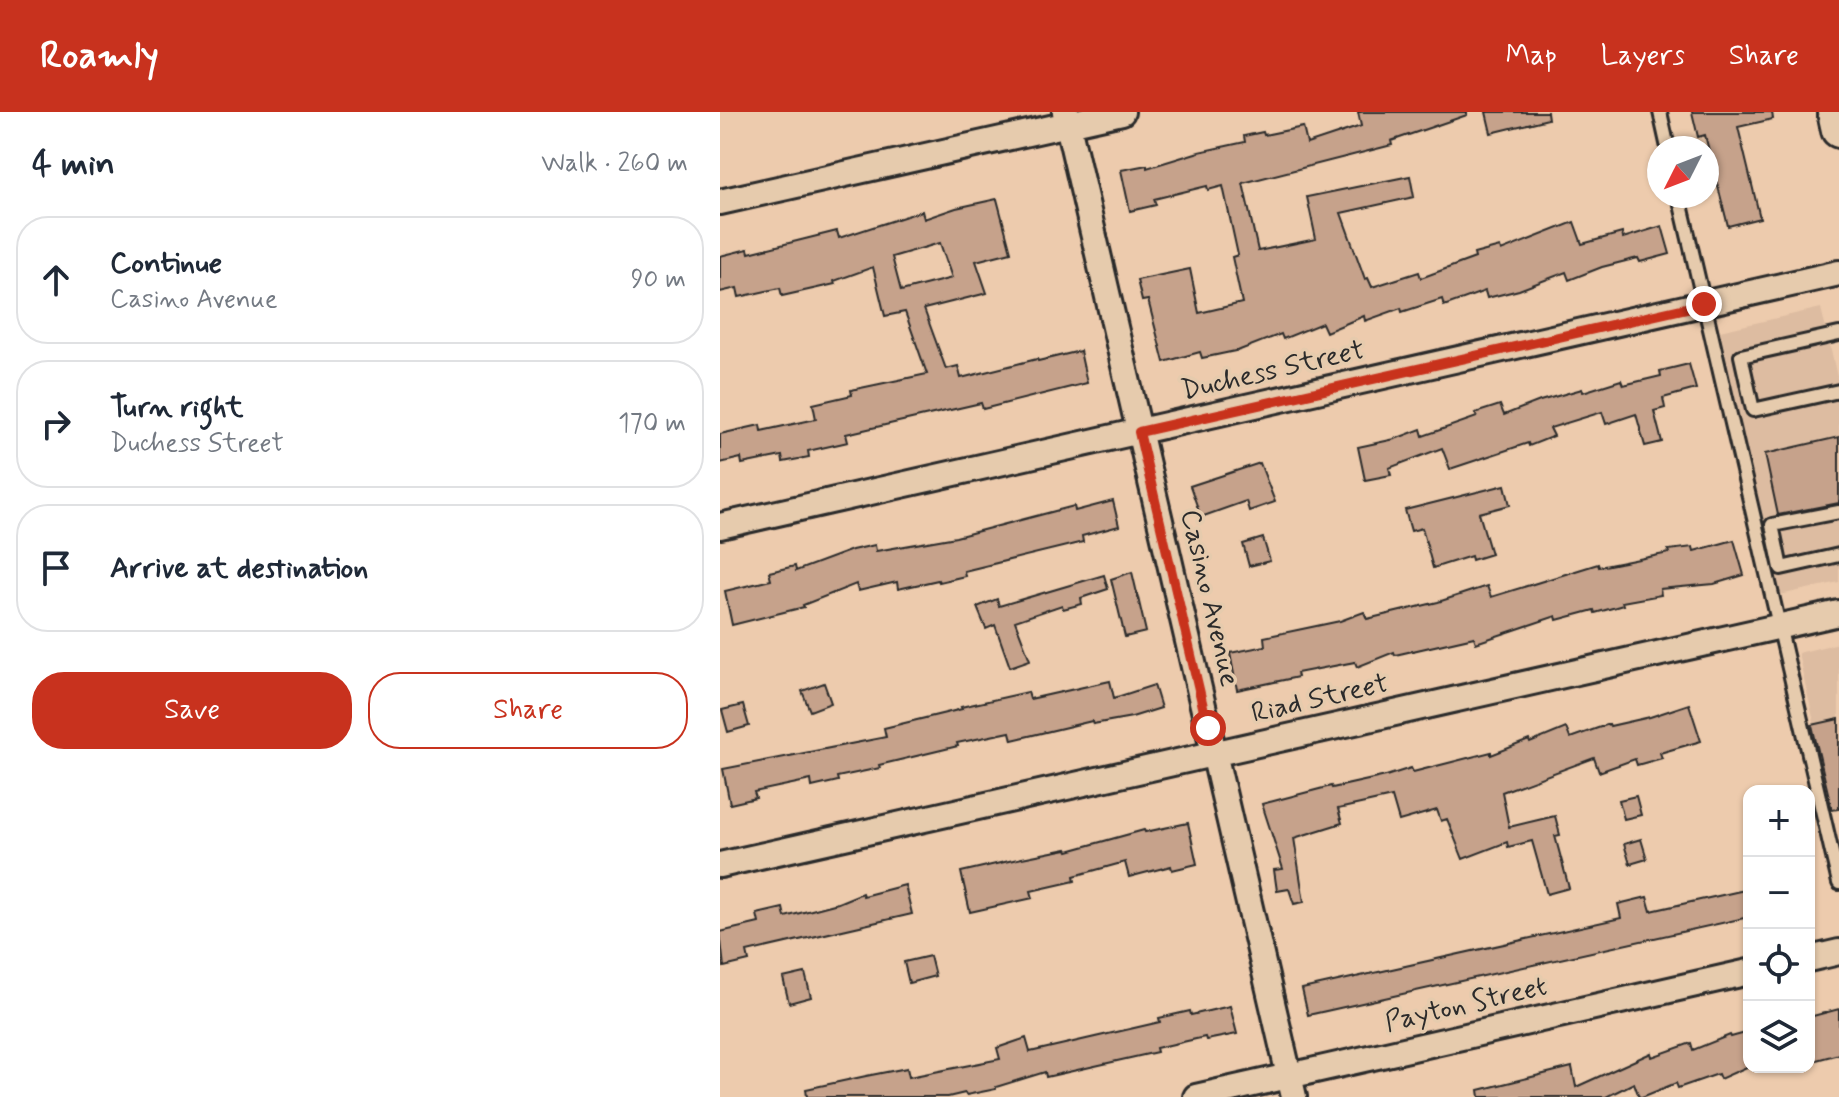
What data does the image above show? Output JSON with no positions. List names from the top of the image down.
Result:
{
  "streets": {
    "street": [
      "Duchess Street",
      "Casino Avenue",
      "Riad Street",
      "Payton Street"
    ]
  },
  "crossings": [
    ["Duchess Street", "Casino Avenue"],
    ["Casino Avenue", "Riad Street"],
    ["Casino Avenue", "Payton Street"]
  ],
  "north": "bottom left",
  "page": {
    "header": "Roamly",
    "nav": ["Map", "Layers", "Share"],
    "heading": ["4 min", "Walk · 260 m"],
    "list": [
      ["Continue", "Casino Avenue", "90 m"],
      ["Turn right", "Duchess Street", "170 m"],
      "Arrive at destination"
    ],
    "buttons": ["Save", "Share"],
    "map_buttons": ["+", "−"]
  }
}
